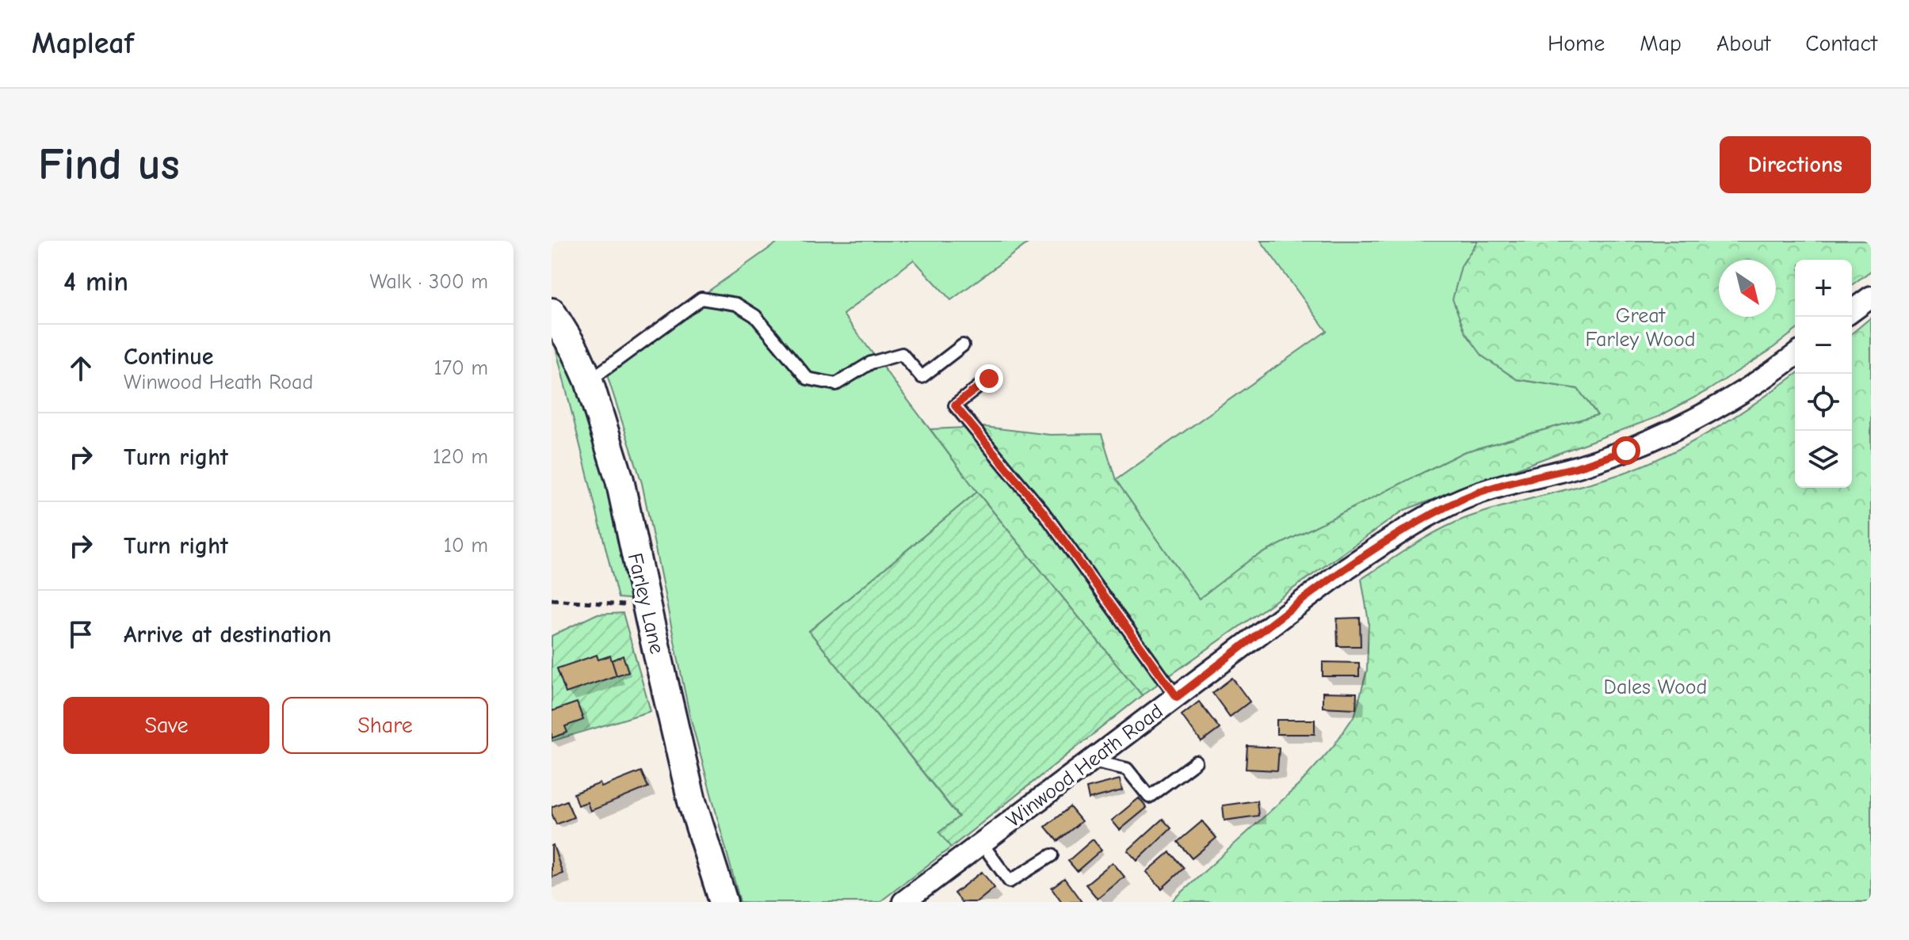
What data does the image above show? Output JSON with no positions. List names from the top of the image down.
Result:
{
  "streets": {
    "street": ["Farley Lane", "Winwood Heath Road"]
  },
  "parks": ["Great Farley Wood", "Dales Wood"],
  "north": "bottom right",
  "page": {
    "header": "Mapleaf",
    "nav": [
      "Home",
      "Map",
      "About",
      "Contact"
    ],
    "buttons": [
      "Directions",
      ["Save", "Share"]
    ],
    "title": "Find us",
    "heading": ["4 min", "Walk · 300 m"],
    "map_buttons": ["+", "−"],
    "list": [
      ["Continue", "Winwood Heath Road", "170 m"],
      ["Turn right", "120 m"],
      ["Turn right", "10 m"],
      "Arrive at destination"
    ]
  }
}
